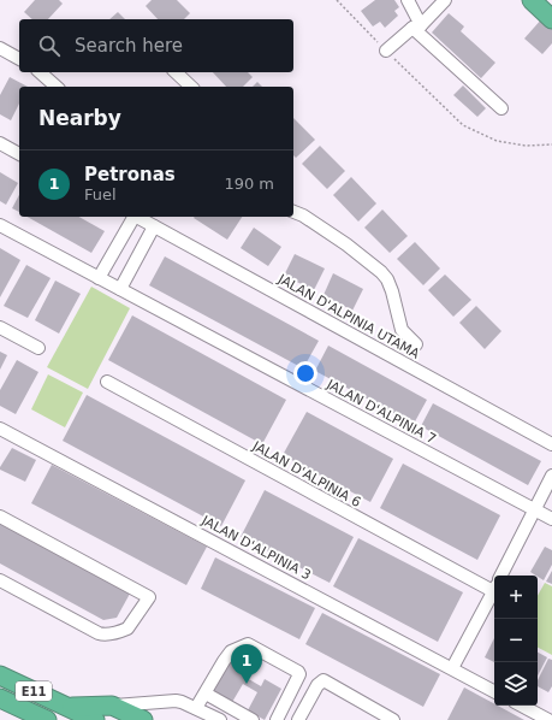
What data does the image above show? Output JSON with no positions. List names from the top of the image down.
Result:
{
  "streets": {
    "highway": ["E11"],
    "street": [
      "JALAN D'ALPINIA UTAMA",
      "JALAN D'ALPINIA 7",
      "JALAN D'ALPINIA 6",
      "JALAN D'ALPINIA 3"
    ]
  },
  "page": {
    "search": "Search here",
    "heading": "Nearby",
    "list": [
      {
        "mark": "1",
        "name": "Petronas",
        "note": "Fuel",
        "value": "190 m"
      }
    ],
    "map_buttons": ["+", "−"],
    "pins": "1"
  }
}
